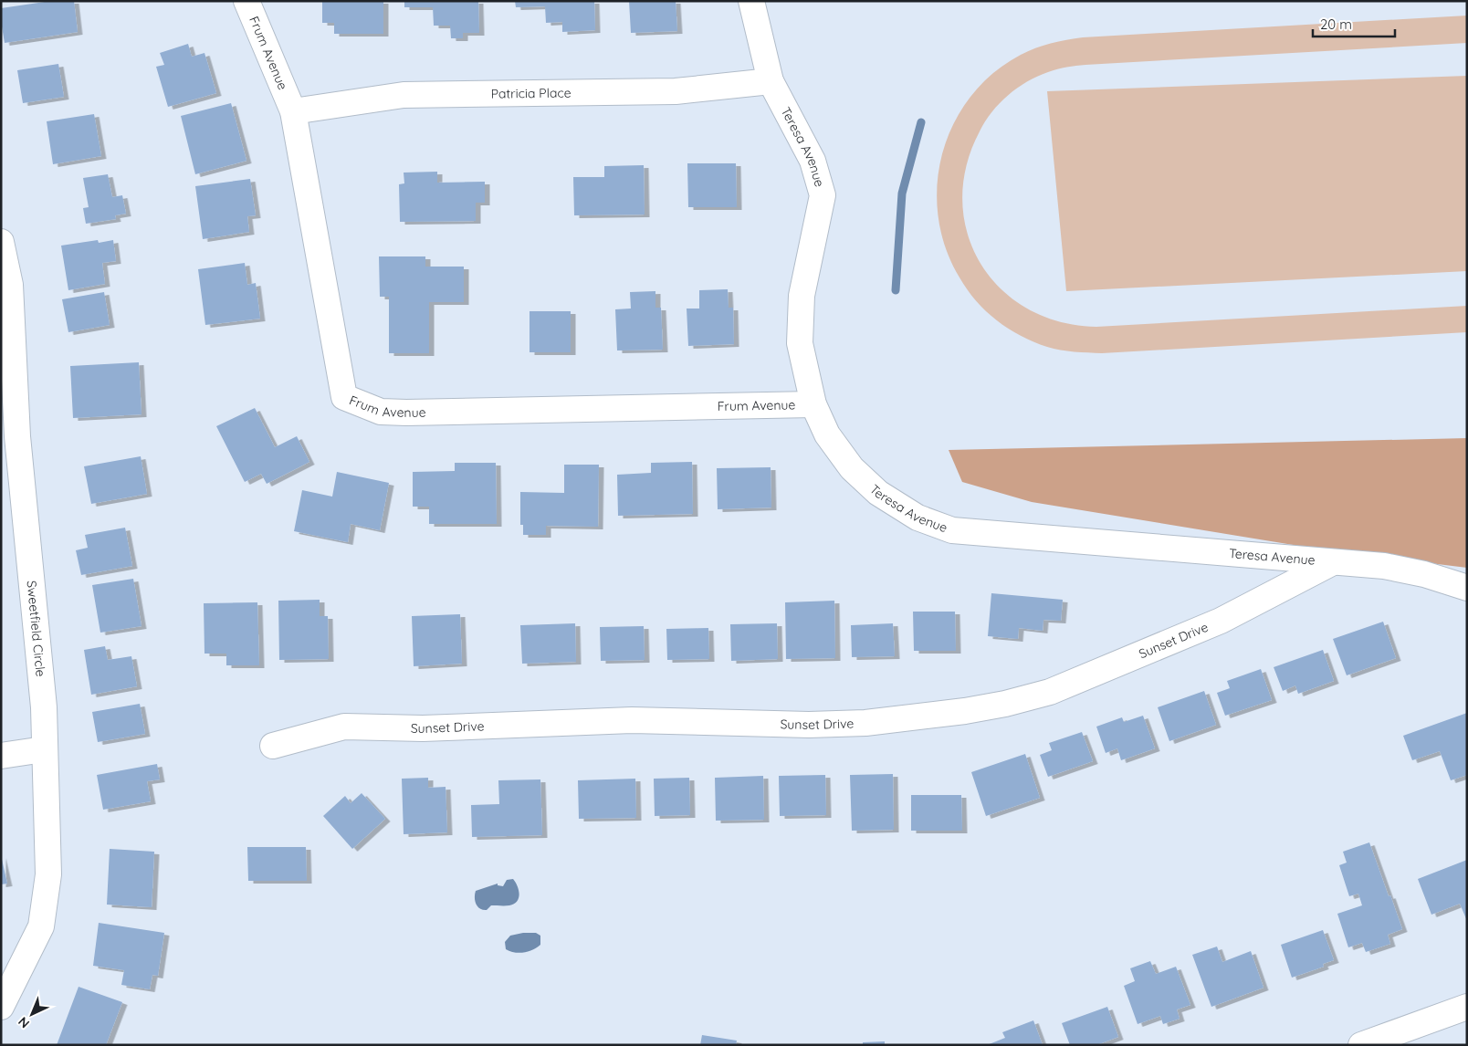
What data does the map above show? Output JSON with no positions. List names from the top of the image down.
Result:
{
  "streets": {
    "street": [
      "Frum Avenue",
      "Patricia Place",
      "Teresa Avenue",
      "Sweetfield Circle",
      "Sunset Drive"
    ]
  },
  "crossings": [
    ["Frum Avenue", "Patricia Place"],
    ["Frum Avenue", "Teresa Avenue"],
    ["Patricia Place", "Teresa Avenue"],
    ["Teresa Avenue", "Sunset Drive"]
  ],
  "scale_bar": "20 m",
  "north": "bottom left"
}
